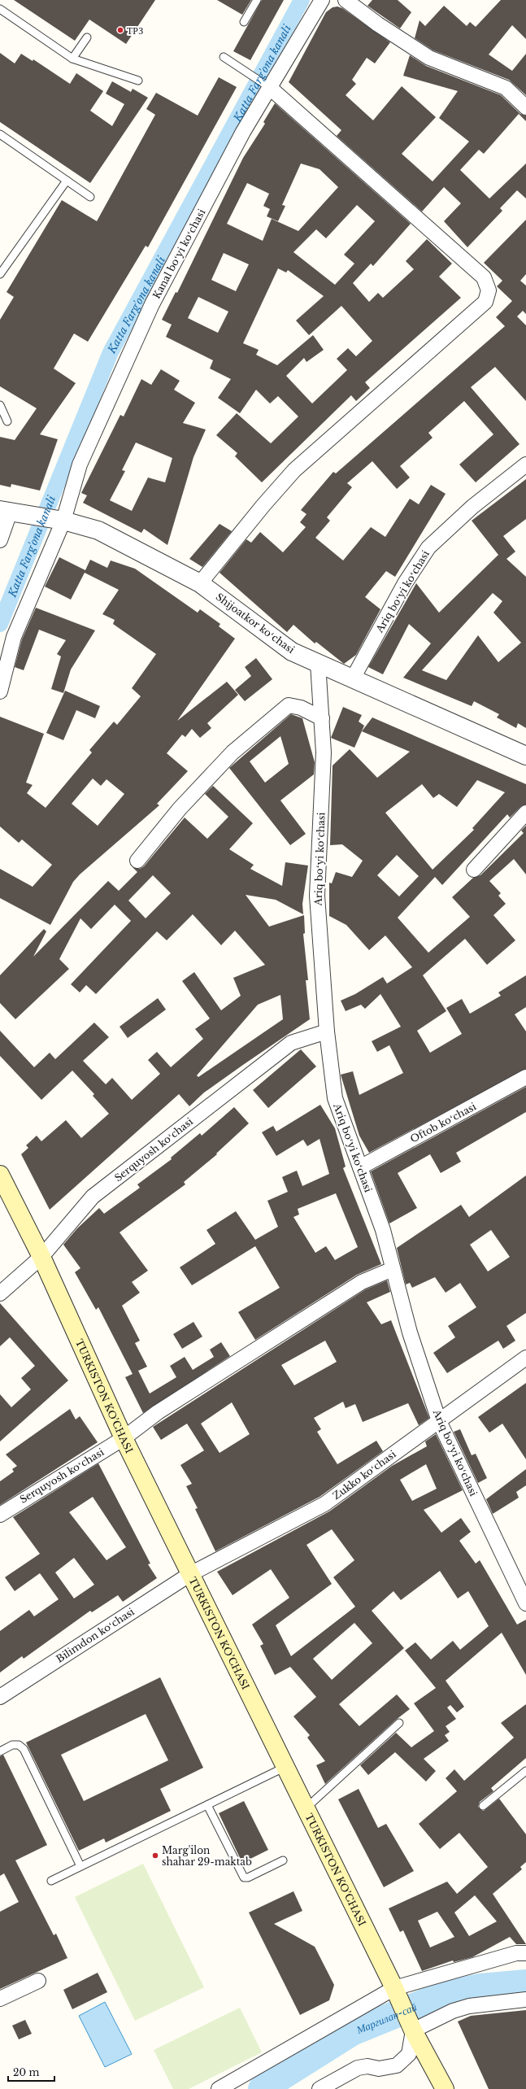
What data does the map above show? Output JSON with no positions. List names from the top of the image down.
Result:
{
  "streets": {
    "main road": ["TURKISTON KO’CHASI"],
    "street": [
      "Kanal boʻyi koʻchasi",
      "Ariq boʻyi koʻchasi",
      "Shijoatkor koʻchasi",
      "Oftob koʻchasi",
      "Serquyosh koʻchasi",
      "Zukko koʻchasi",
      "Bilimdon koʻchasi"
    ]
  },
  "crossings": [
    ["Kanal boʻyi koʻchasi", "Shijoatkor koʻchasi"],
    ["Ariq boʻyi koʻchasi", "Shijoatkor koʻchasi"],
    ["Ariq boʻyi koʻchasi", "Oftob koʻchasi"],
    ["Ariq boʻyi koʻchasi", "Serquyosh koʻchasi"],
    ["Ariq boʻyi koʻchasi", "Zukko koʻchasi"],
    ["Serquyosh koʻchasi", "TURKISTON KO’CHASI"],
    ["TURKISTON KO’CHASI", "Zukko koʻchasi"],
    ["TURKISTON KO’CHASI", "Bilimdon koʻchasi"],
    ["Zukko koʻchasi", "Bilimdon koʻchasi"]
  ],
  "water": ["Katta Farg'ona kanali", "Маргилан-сай"],
  "places": ["ТРЗ", "Marg'ilon shahar 29-maktab"],
  "scale_bar": "20 m"
}
